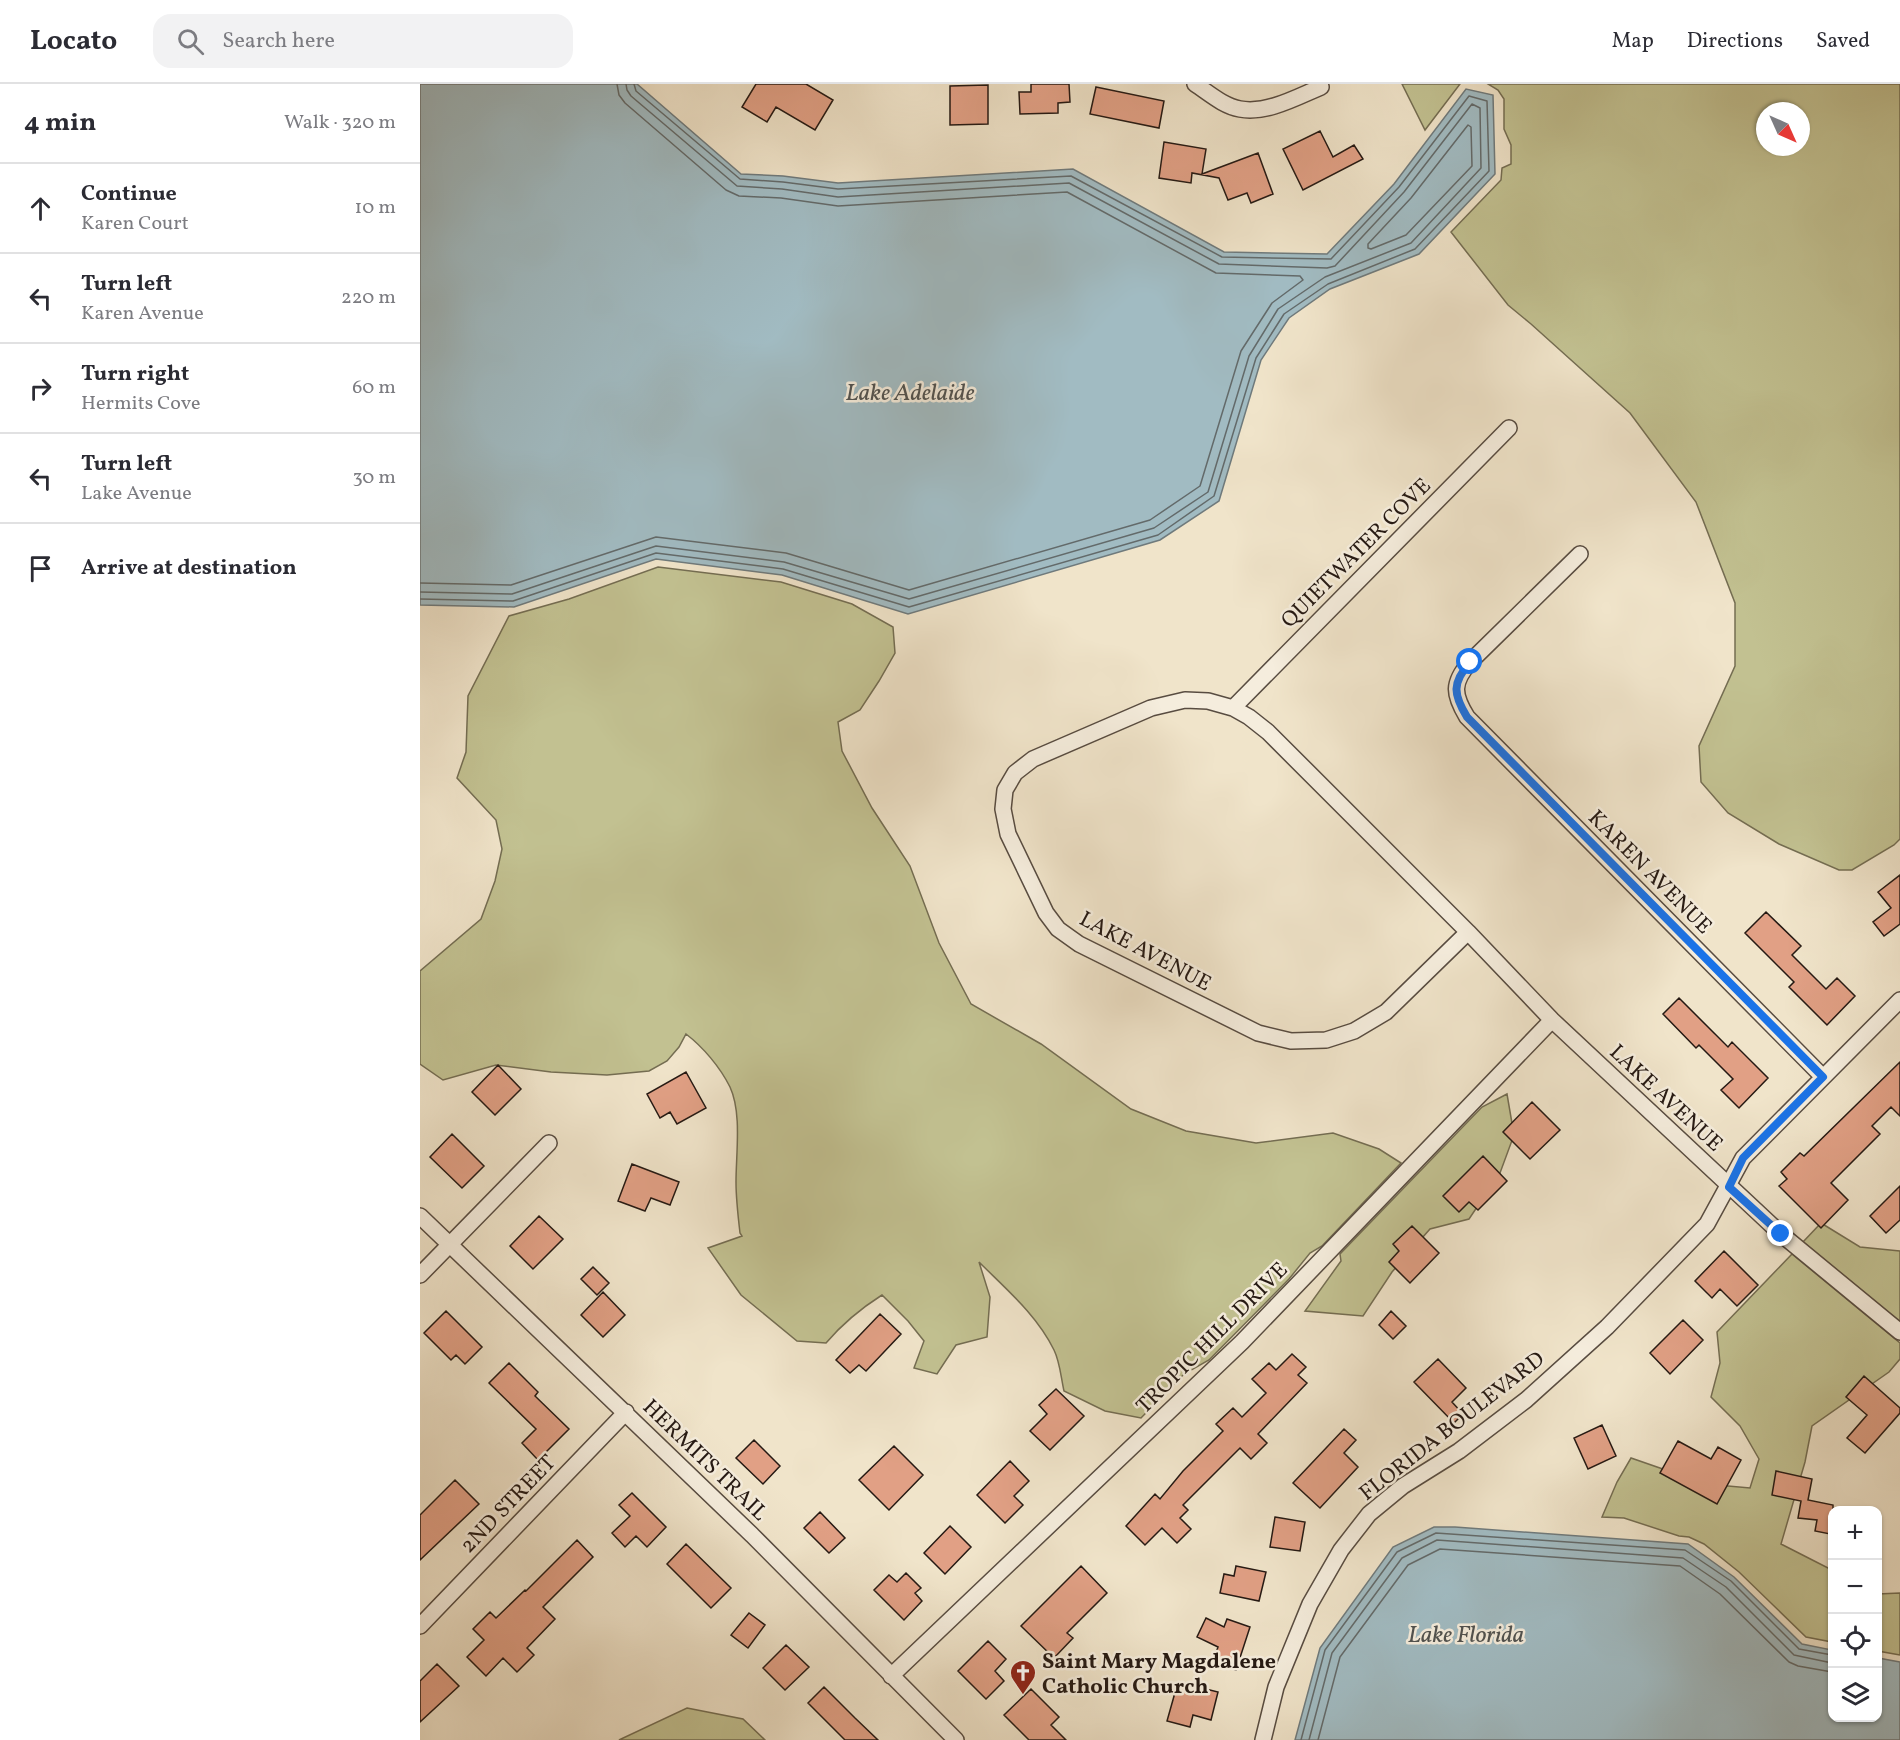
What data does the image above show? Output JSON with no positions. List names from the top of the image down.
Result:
{
  "streets": {
    "street": [
      "QUIETWATER COVE",
      "KAREN AVENUE",
      "LAKE AVENUE",
      "TROPIC HILL DRIVE",
      "FLORIDA BOULEVARD",
      "HERMITS TRAIL",
      "2ND STREET"
    ]
  },
  "crossings": [
    ["QUIETWATER COVE", "LAKE AVENUE"],
    ["KAREN AVENUE", "FLORIDA BOULEVARD"],
    ["LAKE AVENUE", "TROPIC HILL DRIVE"],
    ["LAKE AVENUE", "FLORIDA BOULEVARD"],
    ["TROPIC HILL DRIVE", "HERMITS TRAIL"],
    ["HERMITS TRAIL", "2ND STREET"]
  ],
  "water": ["Lake Adelaide", "Lake Florida"],
  "places": {
    "church": ["Saint Mary Magdalene Catholic Church"]
  },
  "north": "bottom right",
  "page": {
    "header": "Locato",
    "search": "Search here",
    "nav": ["Map", "Directions", "Saved"],
    "heading": ["4 min", "Walk · 320 m"],
    "list": [
      ["Continue", "Karen Court", "10 m"],
      ["Turn left", "Karen Avenue", "220 m"],
      ["Turn right", "Hermits Cove", "60 m"],
      ["Turn left", "Lake Avenue", "30 m"],
      "Arrive at destination"
    ],
    "map_buttons": ["+", "−"]
  }
}
